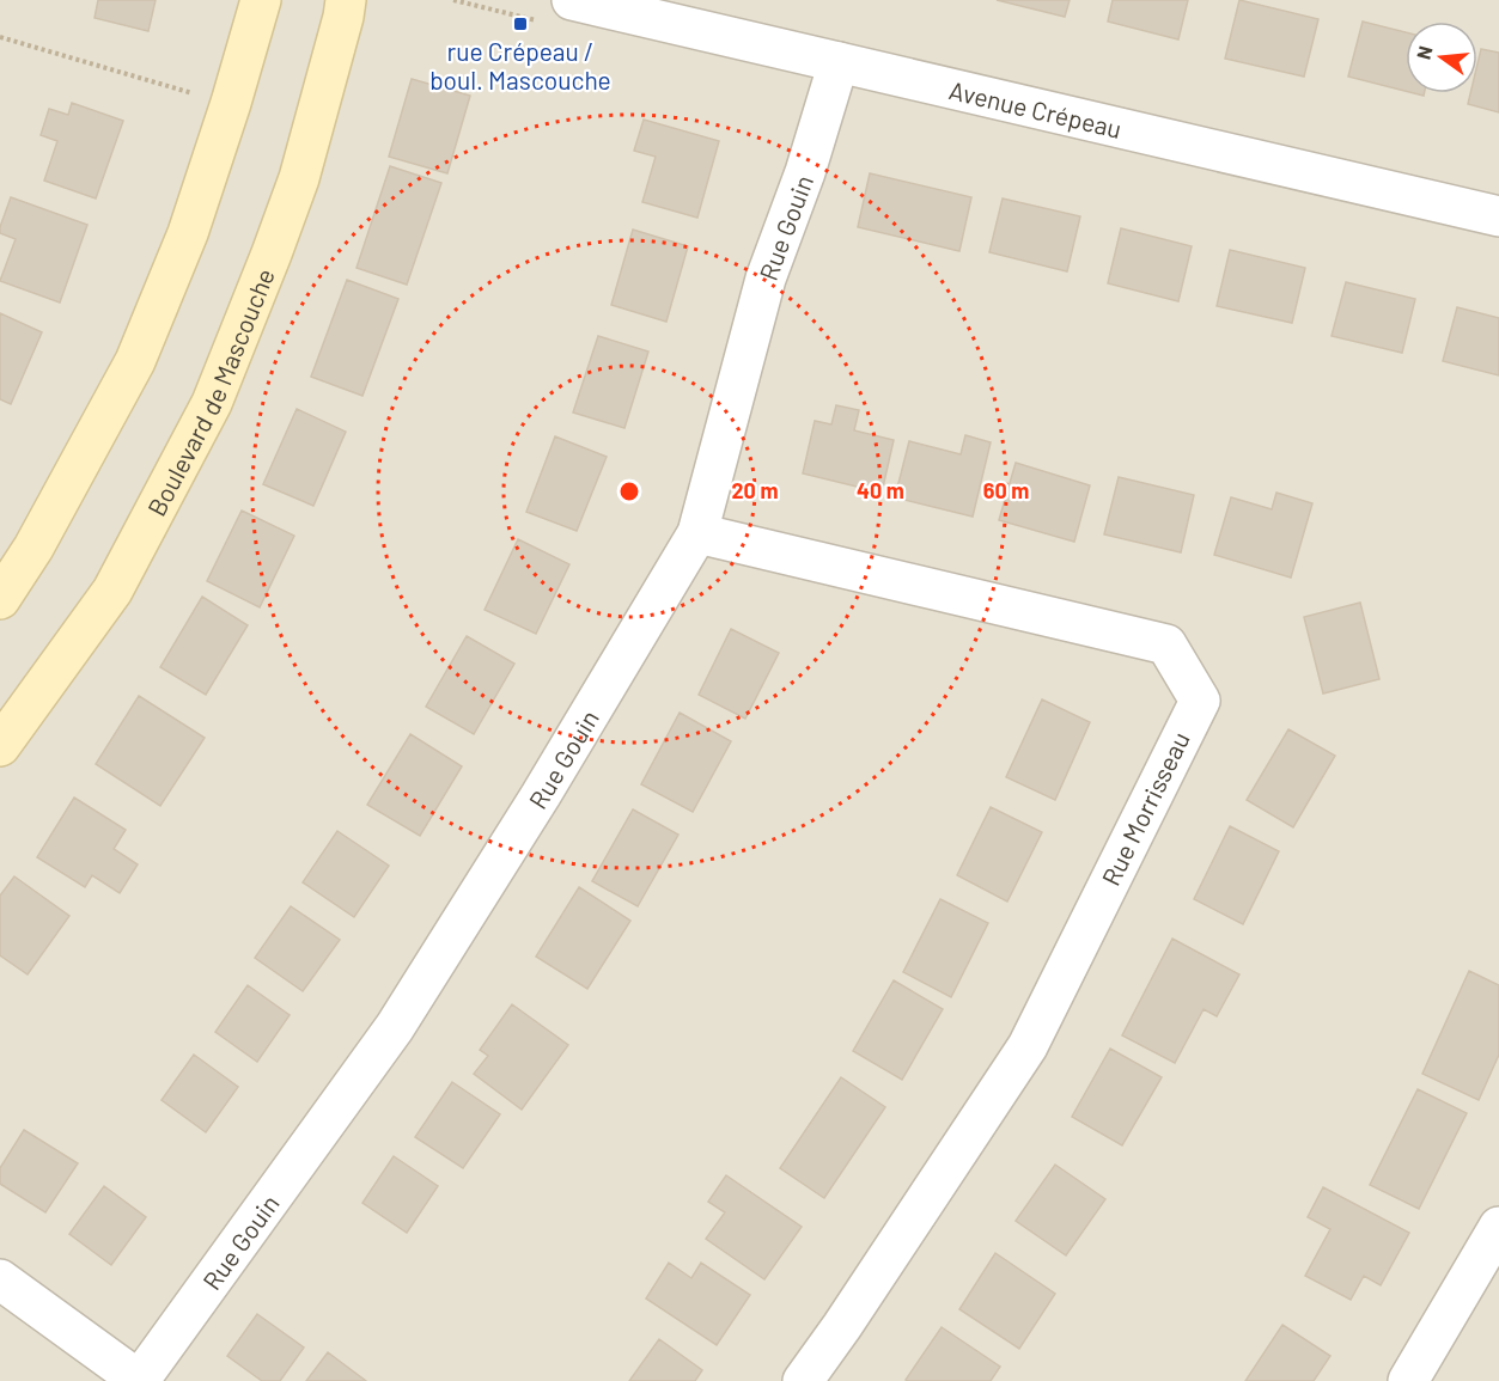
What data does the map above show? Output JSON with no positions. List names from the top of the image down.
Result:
{
  "streets": {
    "street": [
      "Avenue Crépeau",
      "Rue Gouin",
      "Boulevard de Mascouche",
      "Rue Morrisseau"
    ]
  },
  "crossings": [
    ["Avenue Crépeau", "Rue Gouin"],
    ["Rue Gouin", "Rue Morrisseau"]
  ],
  "places": {
    "transit": ["rue Crépeau / boul. Mascouche"]
  },
  "north": "left",
  "rings": ["20 m", "40 m", "60 m"]
}
